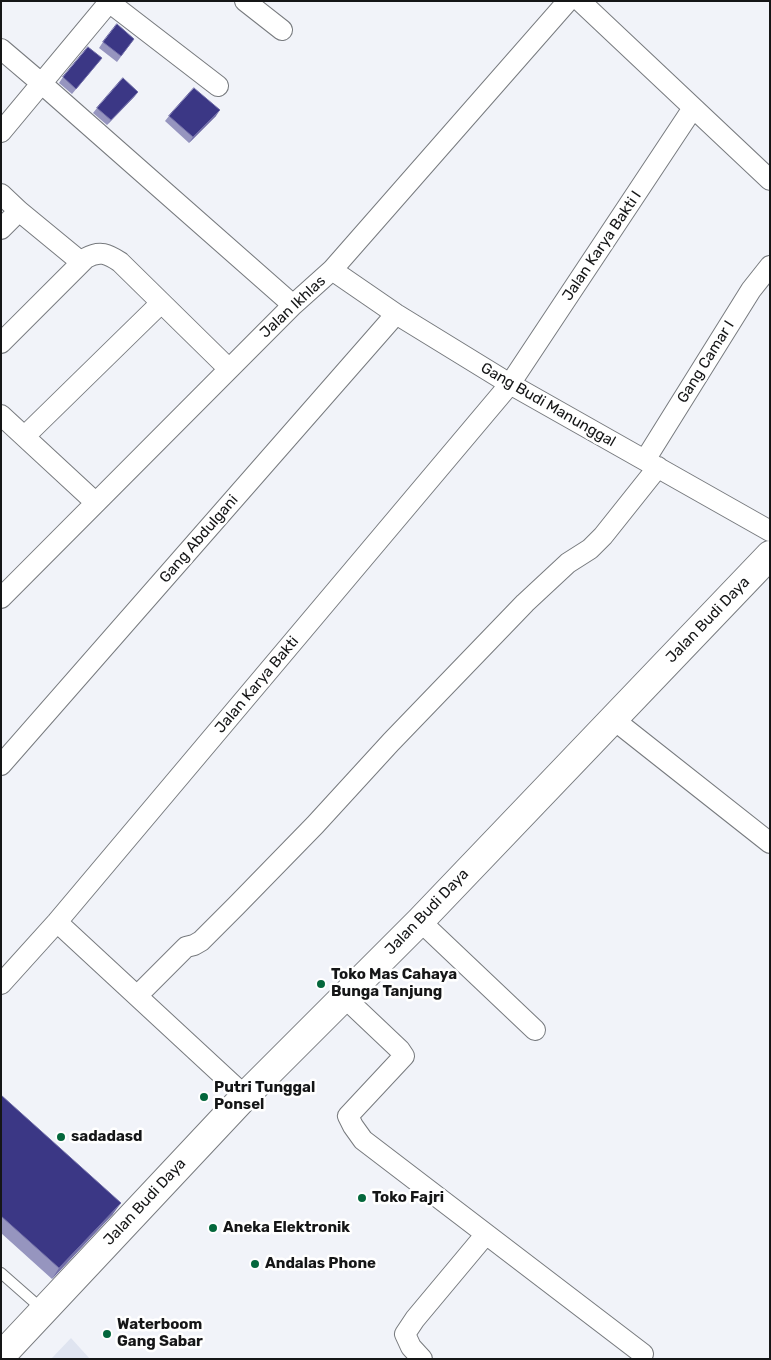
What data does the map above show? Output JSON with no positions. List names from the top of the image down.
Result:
{
  "streets": {
    "street": [
      "Jalan Karya Bakti I",
      "Jalan Ikhlas",
      "Gang Camar I",
      "Gang Budi Manunggal",
      "Gang Abdulgani",
      "Jalan Budi Daya",
      "Jalan Karya Bakti"
    ]
  },
  "crossings": [
    ["Jalan Karya Bakti I", "Gang Budi Manunggal"],
    ["Jalan Karya Bakti I", "Jalan Karya Bakti"],
    ["Jalan Ikhlas", "Gang Budi Manunggal"],
    ["Gang Camar I", "Gang Budi Manunggal"],
    ["Gang Budi Manunggal", "Gang Abdulgani"],
    ["Gang Budi Manunggal", "Jalan Karya Bakti"]
  ],
  "places": [
    "Toko Mas Cahaya Bunga Tanjung",
    "Putri Tunggal Ponsel",
    "sadadasd",
    "Toko Fajri",
    "Aneka Elektronik",
    "Andalas Phone",
    "Waterboom Gang Sabar"
  ]
}
